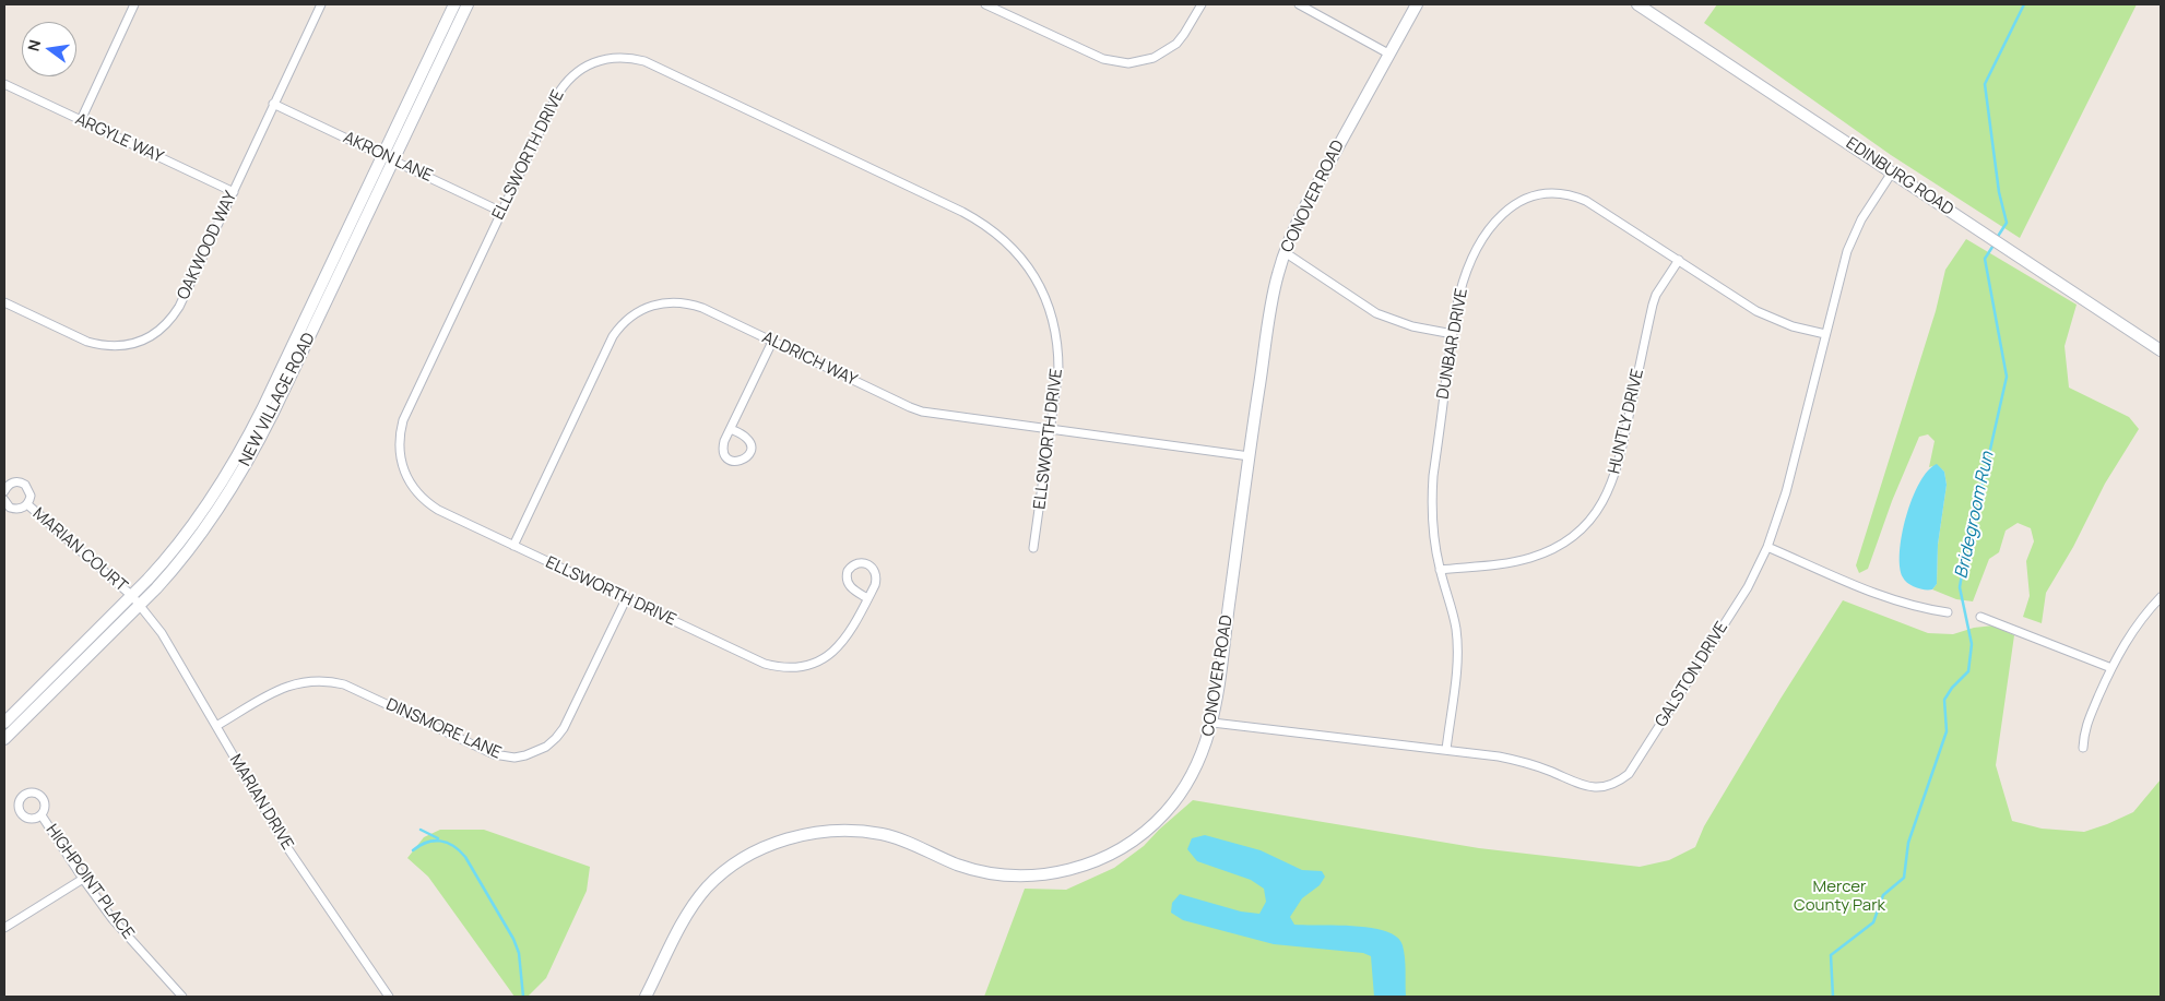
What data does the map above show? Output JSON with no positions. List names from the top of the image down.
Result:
{
  "streets": {
    "main road": ["EDINBURG ROAD", "CONOVER ROAD", "NEW VILLAGE ROAD"],
    "street": [
      "ARGYLE WAY",
      "ELLSWORTH DRIVE",
      "AKRON LANE",
      "OAKWOOD WAY",
      "DUNBAR DRIVE",
      "ALDRICH WAY",
      "HUNTLY DRIVE",
      "MARIAN COURT",
      "GALSTON DRIVE",
      "DINSMORE LANE",
      "MARIAN DRIVE",
      "HIGHPOINT PLACE"
    ]
  },
  "crossings": [
    ["ARGYLE WAY", "OAKWOOD WAY"],
    ["ELLSWORTH DRIVE", "AKRON LANE"],
    ["ELLSWORTH DRIVE", "ALDRICH WAY"],
    ["ELLSWORTH DRIVE", "DINSMORE LANE"],
    ["AKRON LANE", "OAKWOOD WAY"],
    ["AKRON LANE", "NEW VILLAGE ROAD"],
    ["EDINBURG ROAD", "GALSTON DRIVE"],
    ["CONOVER ROAD", "ALDRICH WAY"],
    ["CONOVER ROAD", "GALSTON DRIVE"],
    ["DUNBAR DRIVE", "HUNTLY DRIVE"],
    ["DUNBAR DRIVE", "GALSTON DRIVE"],
    ["NEW VILLAGE ROAD", "MARIAN COURT"],
    ["NEW VILLAGE ROAD", "MARIAN DRIVE"],
    ["MARIAN COURT", "MARIAN DRIVE"],
    ["DINSMORE LANE", "MARIAN DRIVE"]
  ],
  "water": ["Bridegroom Run"],
  "parks": ["Mercer County Park"],
  "north": "left"
}
